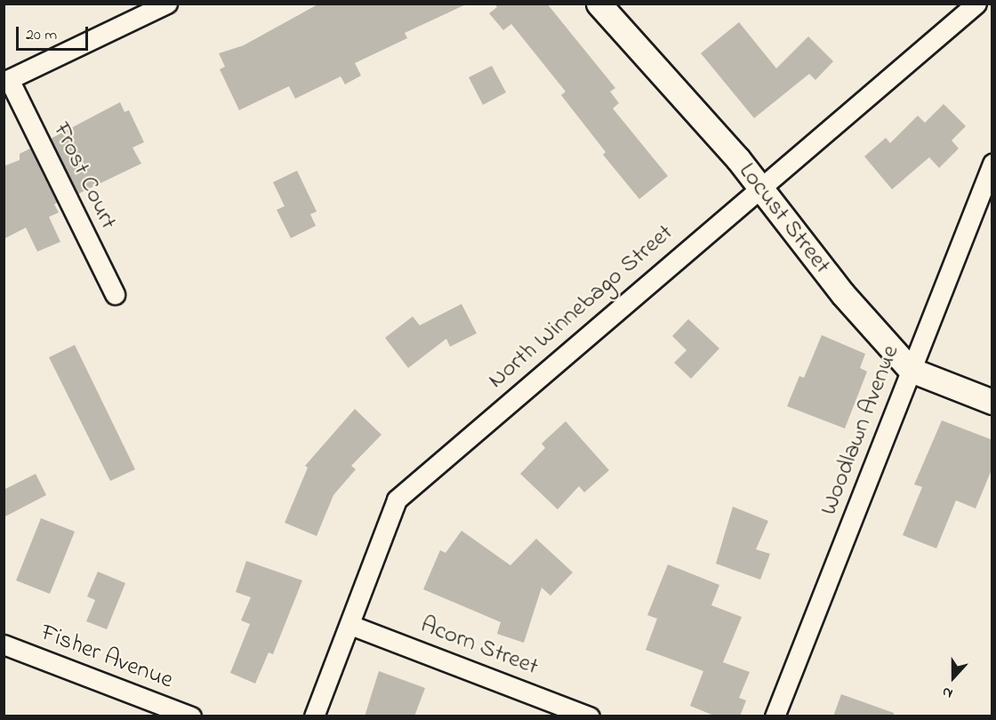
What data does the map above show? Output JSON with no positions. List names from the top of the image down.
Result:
{
  "streets": {
    "street": [
      "Frost Court",
      "Locust Street",
      "North Winnebago Street",
      "Woodlawn Avenue",
      "Acorn Street",
      "Fisher Avenue"
    ]
  },
  "crossings": [
    ["Locust Street", "North Winnebago Street"],
    ["Locust Street", "Woodlawn Avenue"],
    ["North Winnebago Street", "Acorn Street"]
  ],
  "scale_bar": "20 m",
  "north": "bottom"
}
